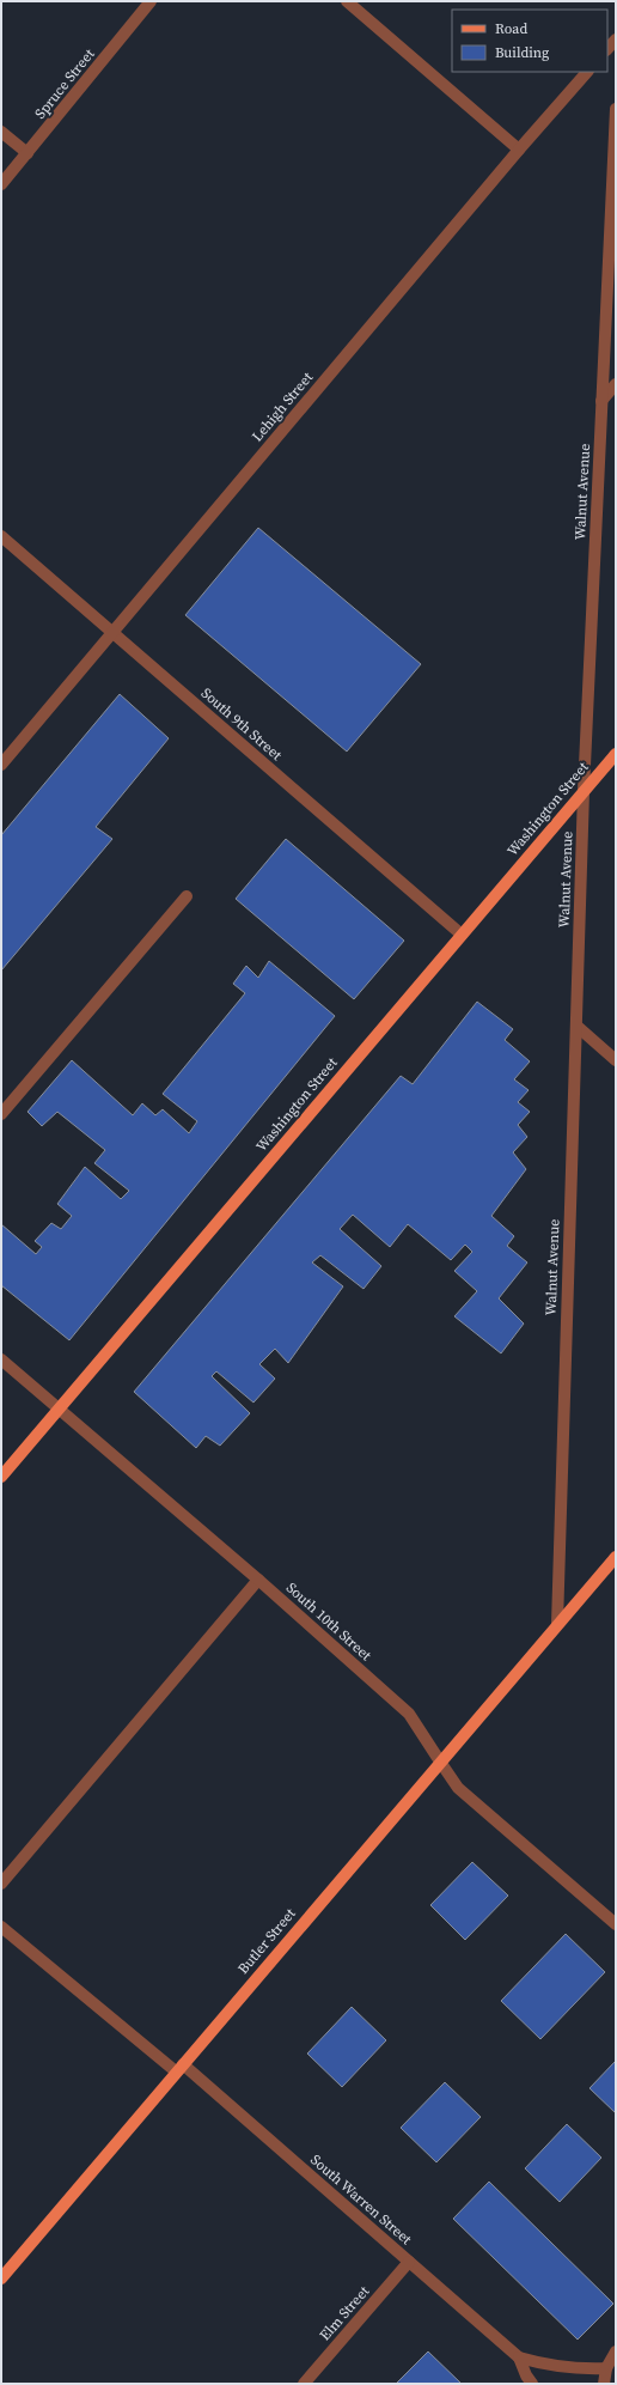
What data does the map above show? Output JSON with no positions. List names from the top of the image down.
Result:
{
  "streets": {
    "main road": ["Washington Street", "Butler Street"],
    "street": [
      "Spruce Street",
      "Lehigh Street",
      "Walnut Avenue",
      "South 9th Street",
      "South 10th Street",
      "South Warren Street",
      "Elm Street"
    ]
  },
  "crossings": [
    ["Lehigh Street", "South 9th Street"],
    ["Walnut Avenue", "Washington Street"],
    ["Walnut Avenue", "Butler Street"],
    ["South 9th Street", "Washington Street"],
    ["Washington Street", "South 10th Street"],
    ["South 10th Street", "Butler Street"],
    ["Butler Street", "South Warren Street"],
    ["South Warren Street", "Elm Street"]
  ],
  "legend": ["Road", "Building"]
}
